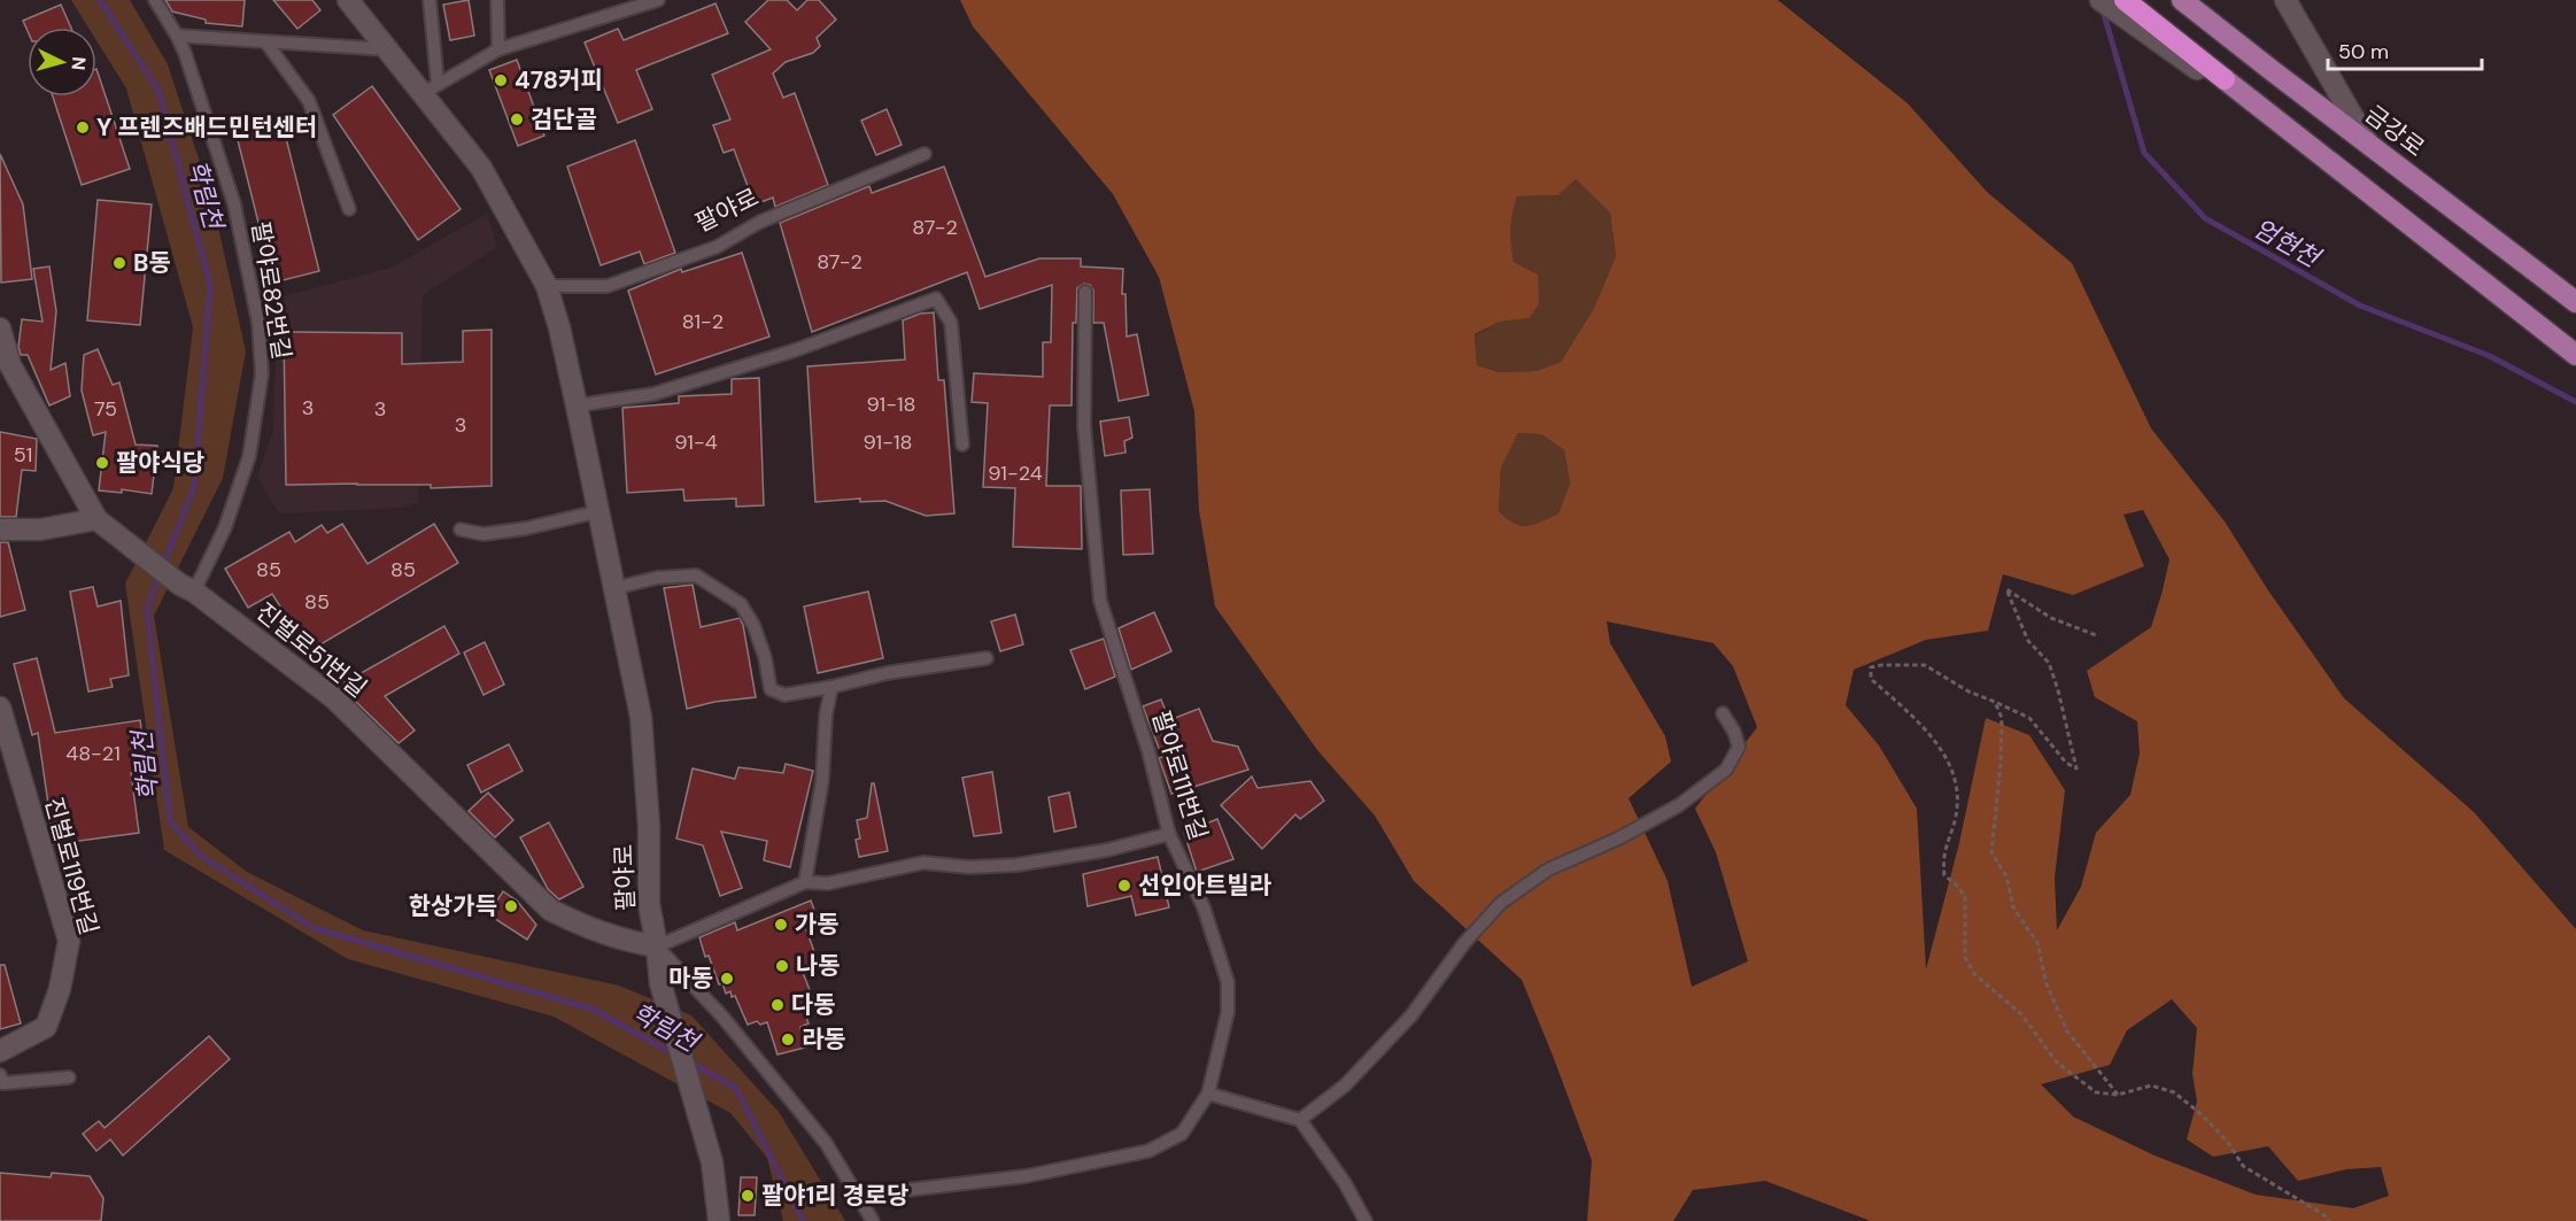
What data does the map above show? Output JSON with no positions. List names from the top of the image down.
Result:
{
  "streets": {
    "main road": ["금강로"],
    "street": ["팔야로", "진벌로51번길", "진벌로119번길"],
    "lane": ["팔야로82번길", "팔야로111번길"]
  },
  "crossings": [
    ["팔야로", "진벌로51번길"],
    ["팔야로82번길", "진벌로51번길"]
  ],
  "water": ["학림천", "엄현천"],
  "places": [
    "478커피",
    "검단골",
    "Y 프렌즈배드민턴센터",
    "B동",
    "팔야식당",
    "선인아트빌라",
    "한상가득",
    "가동",
    "나동",
    "마동",
    "다동",
    "라동",
    "팔야1리 경로당"
  ],
  "house_numbers": [
    "87-2",
    "87-2",
    "81-2",
    "91-18",
    "3",
    "75",
    "3",
    "3",
    "91-4",
    "91-18",
    "51",
    "91-24",
    "85",
    "85",
    "85",
    "48-21"
  ],
  "scale_bar": "50 m",
  "north": "right"
}
